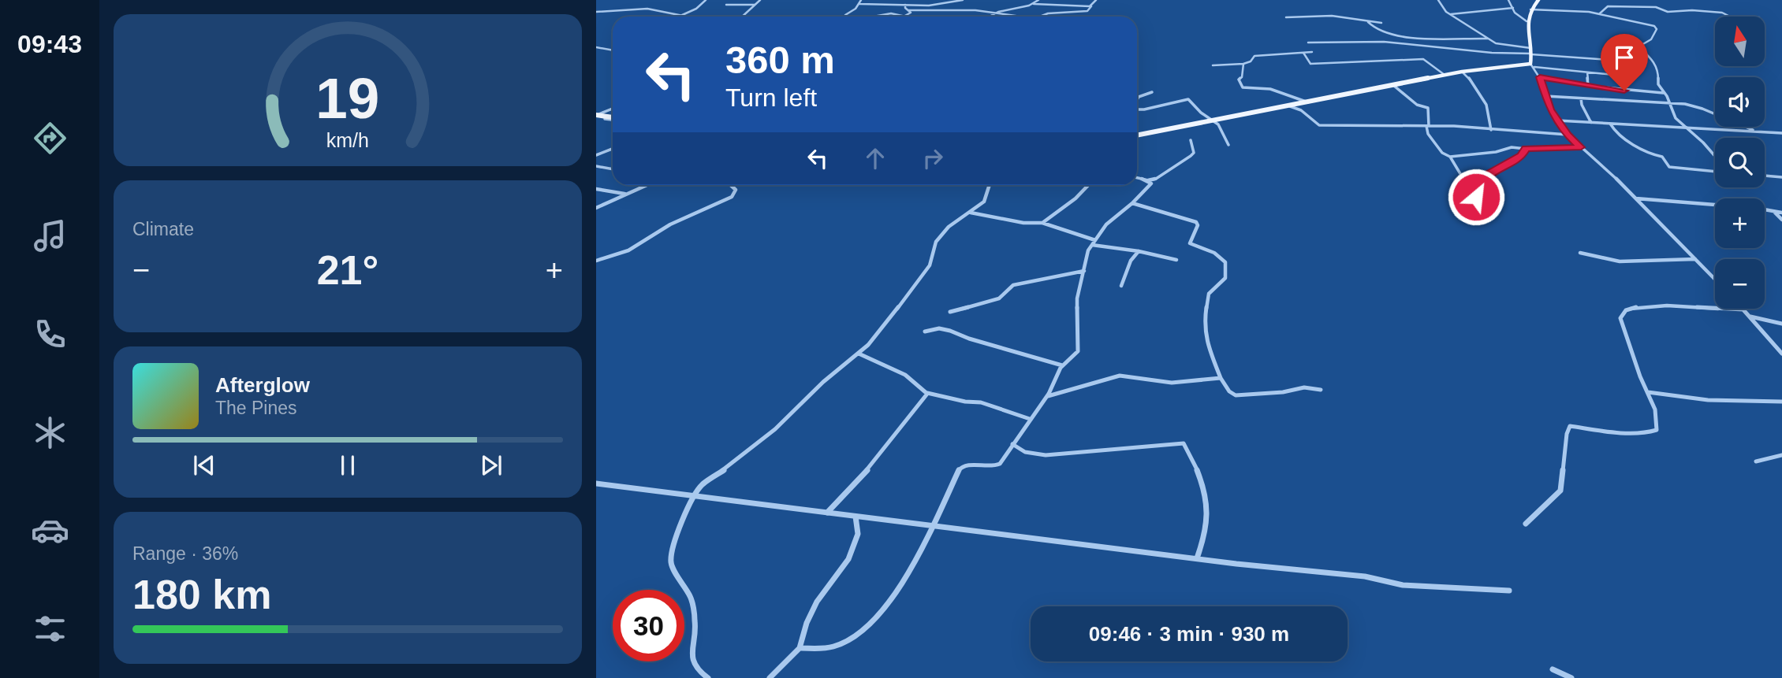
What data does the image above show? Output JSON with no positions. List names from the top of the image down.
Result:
{
  "north": "top",
  "page": {
    "tabs": "09:43",
    "map_buttons": ["+", "−"],
    "turn": ["360 m", "Turn left"],
    "tile": [
      "Climate",
      ["Range · 36%", "180 km"]
    ],
    "heat": ["−", "21°", "+"],
    "song": ["Afterglow", "The Pines"],
    "limit": "30",
    "trip": "09:46 · 3 min · 930 m",
    "gauge": ["19", "km/h"]
  }
}
